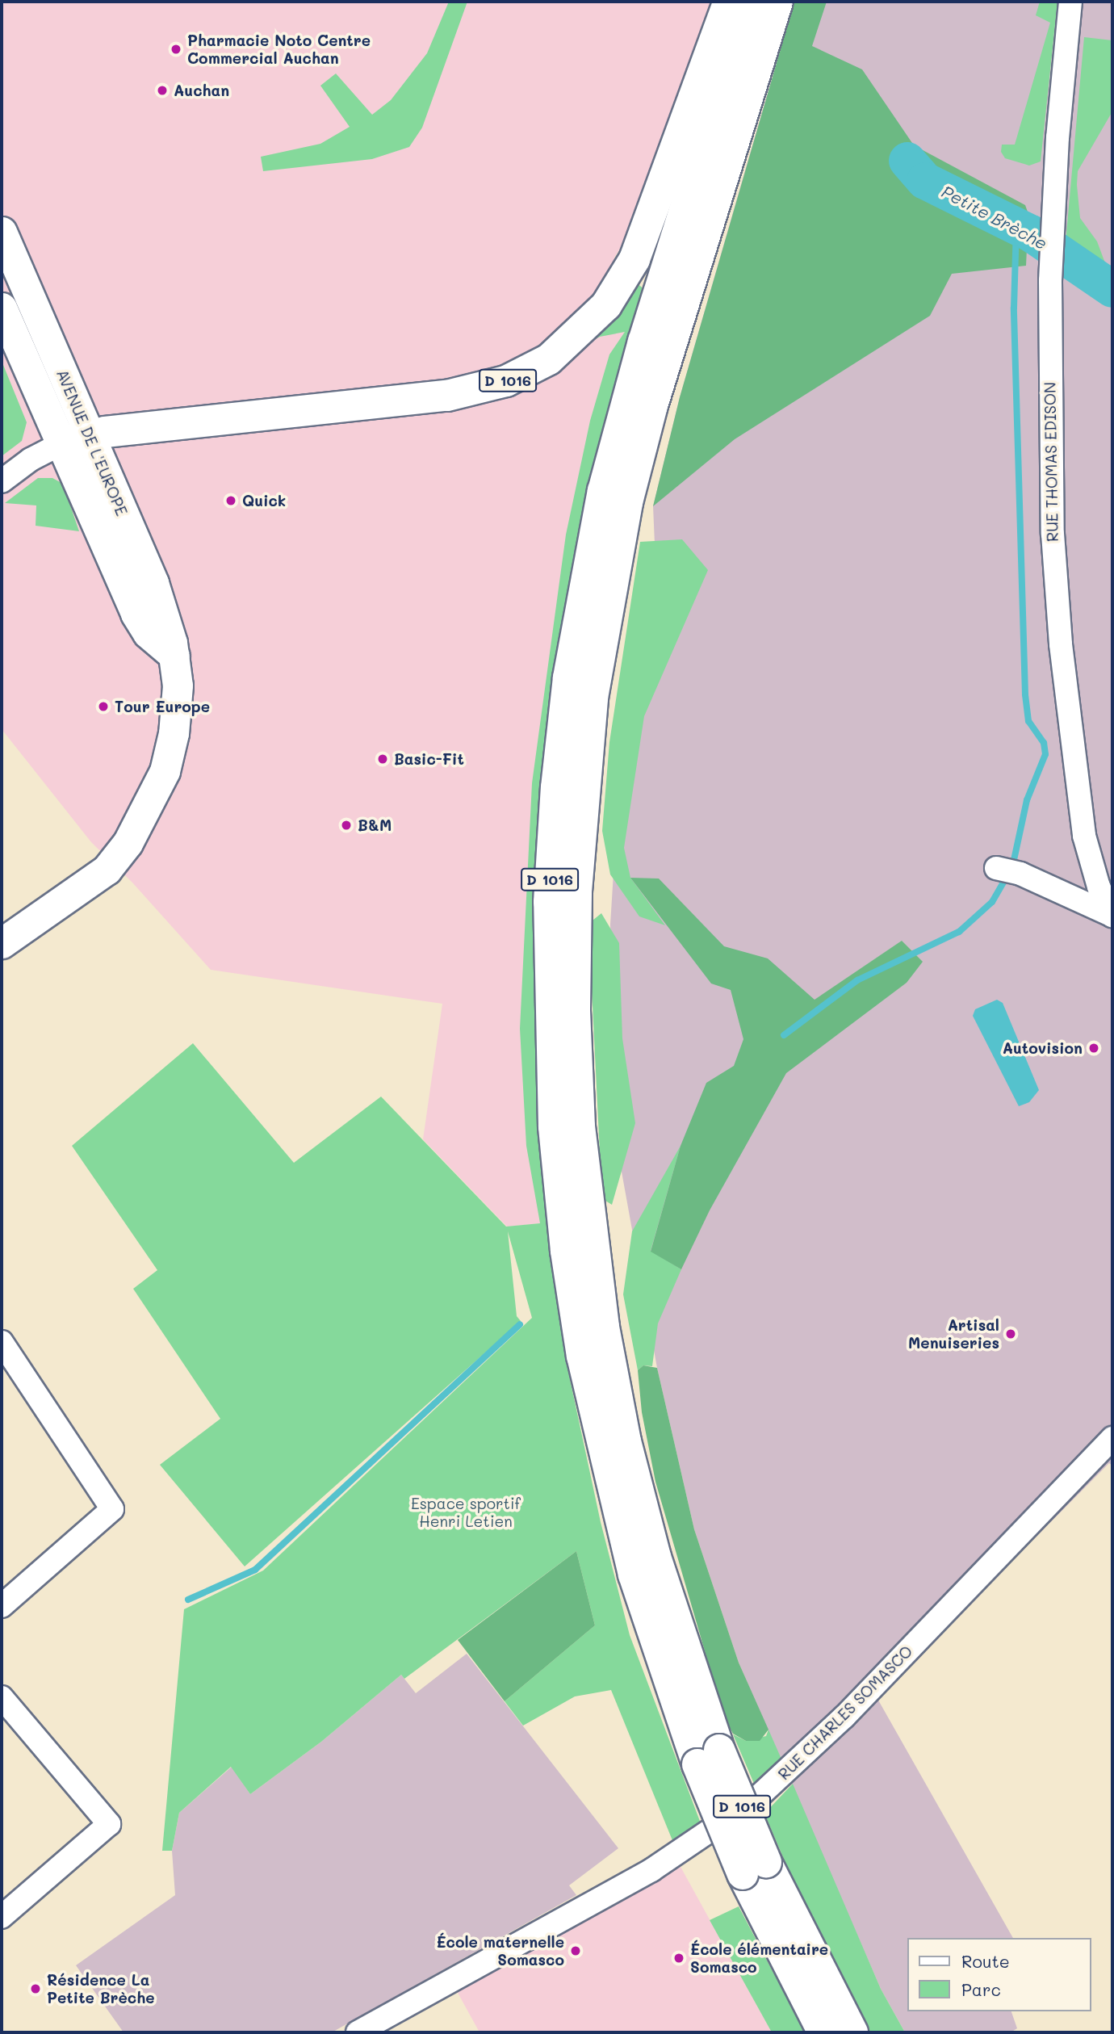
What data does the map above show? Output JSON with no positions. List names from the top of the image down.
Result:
{
  "streets": {
    "highway": ["D 1016"],
    "street": ["AVENUE DE L'EUROPE", "RUE THOMAS EDISON", "RUE CHARLES SOMASCO"]
  },
  "crossings": [
    ["D 1016", "AVENUE DE L'EUROPE"]
  ],
  "water": ["Petite Brèche"],
  "parks": ["Espace sportif Henri Letien"],
  "places": [
    "Pharmacie Noto Centre Commercial Auchan",
    "Auchan",
    "Quick",
    "Tour Europe",
    "Basic-Fit",
    "B&M",
    "Autovision",
    "Artisal Menuiseries",
    "École maternelle Somasco",
    "École élémentaire Somasco",
    "Résidence La Petite Brèche"
  ],
  "legend": ["Route", "Parc"]
}
